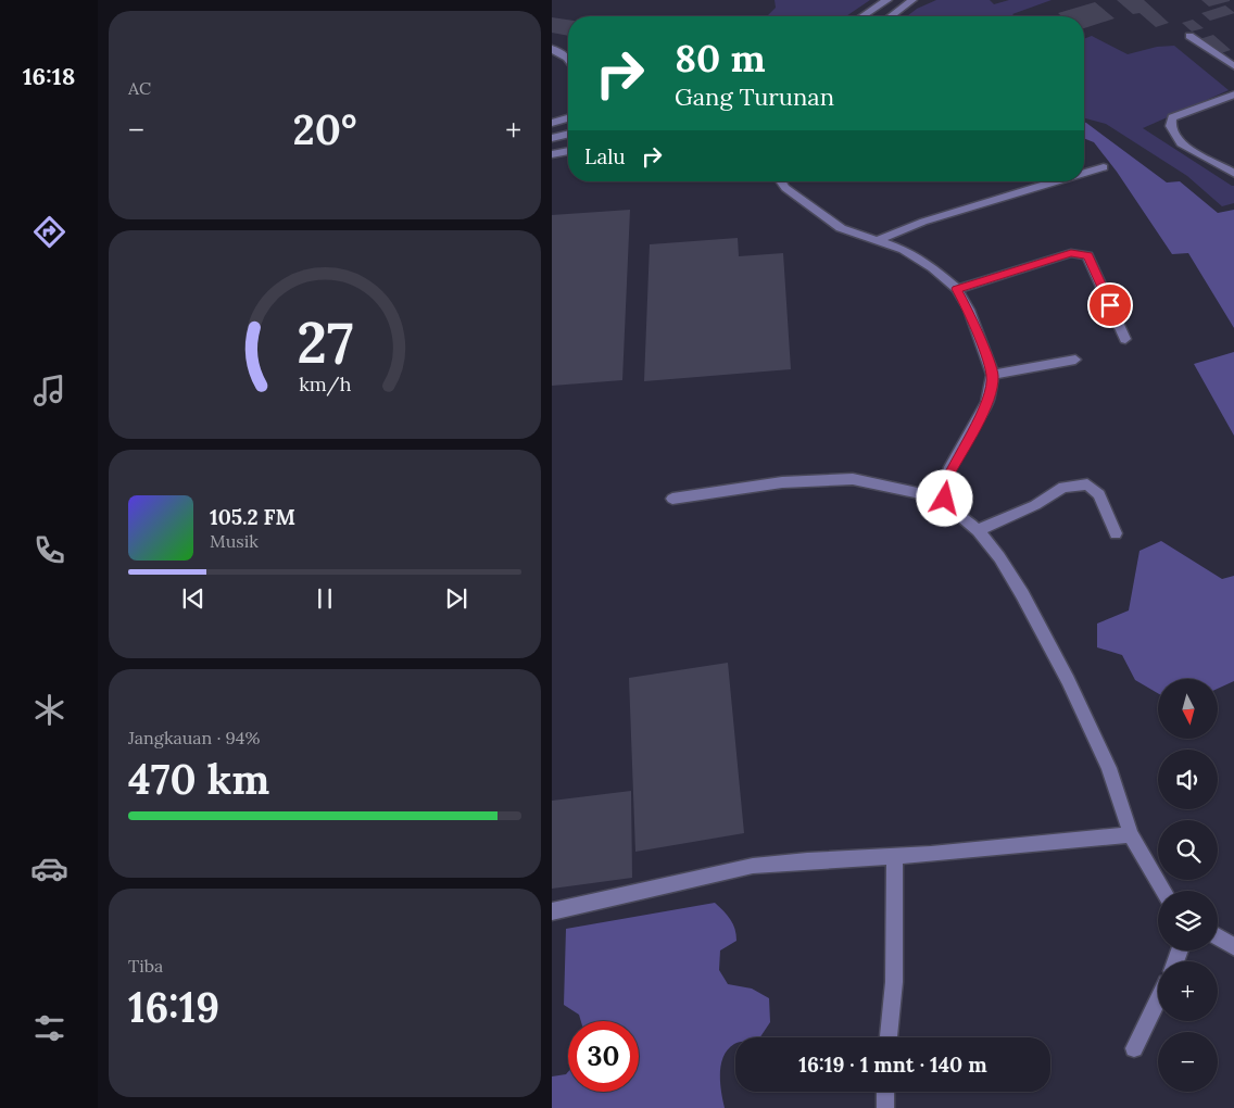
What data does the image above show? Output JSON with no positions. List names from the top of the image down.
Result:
{
  "north": "bottom",
  "page": {
    "tabs": "16:18",
    "tile": [
      "AC",
      ["Jangkauan · 94%", "470 km"],
      ["Tiba", "16:19"]
    ],
    "turn": ["80 m", "Gang Turunan"],
    "heat": ["−", "20°", "+"],
    "then": "Lalu",
    "song": ["105.2 FM", "Musik"],
    "map_buttons": ["+", "−"],
    "limit": "30",
    "trip": "16:19 · 1 mnt · 140 m",
    "gauge": ["27", "km/h"]
  }
}
